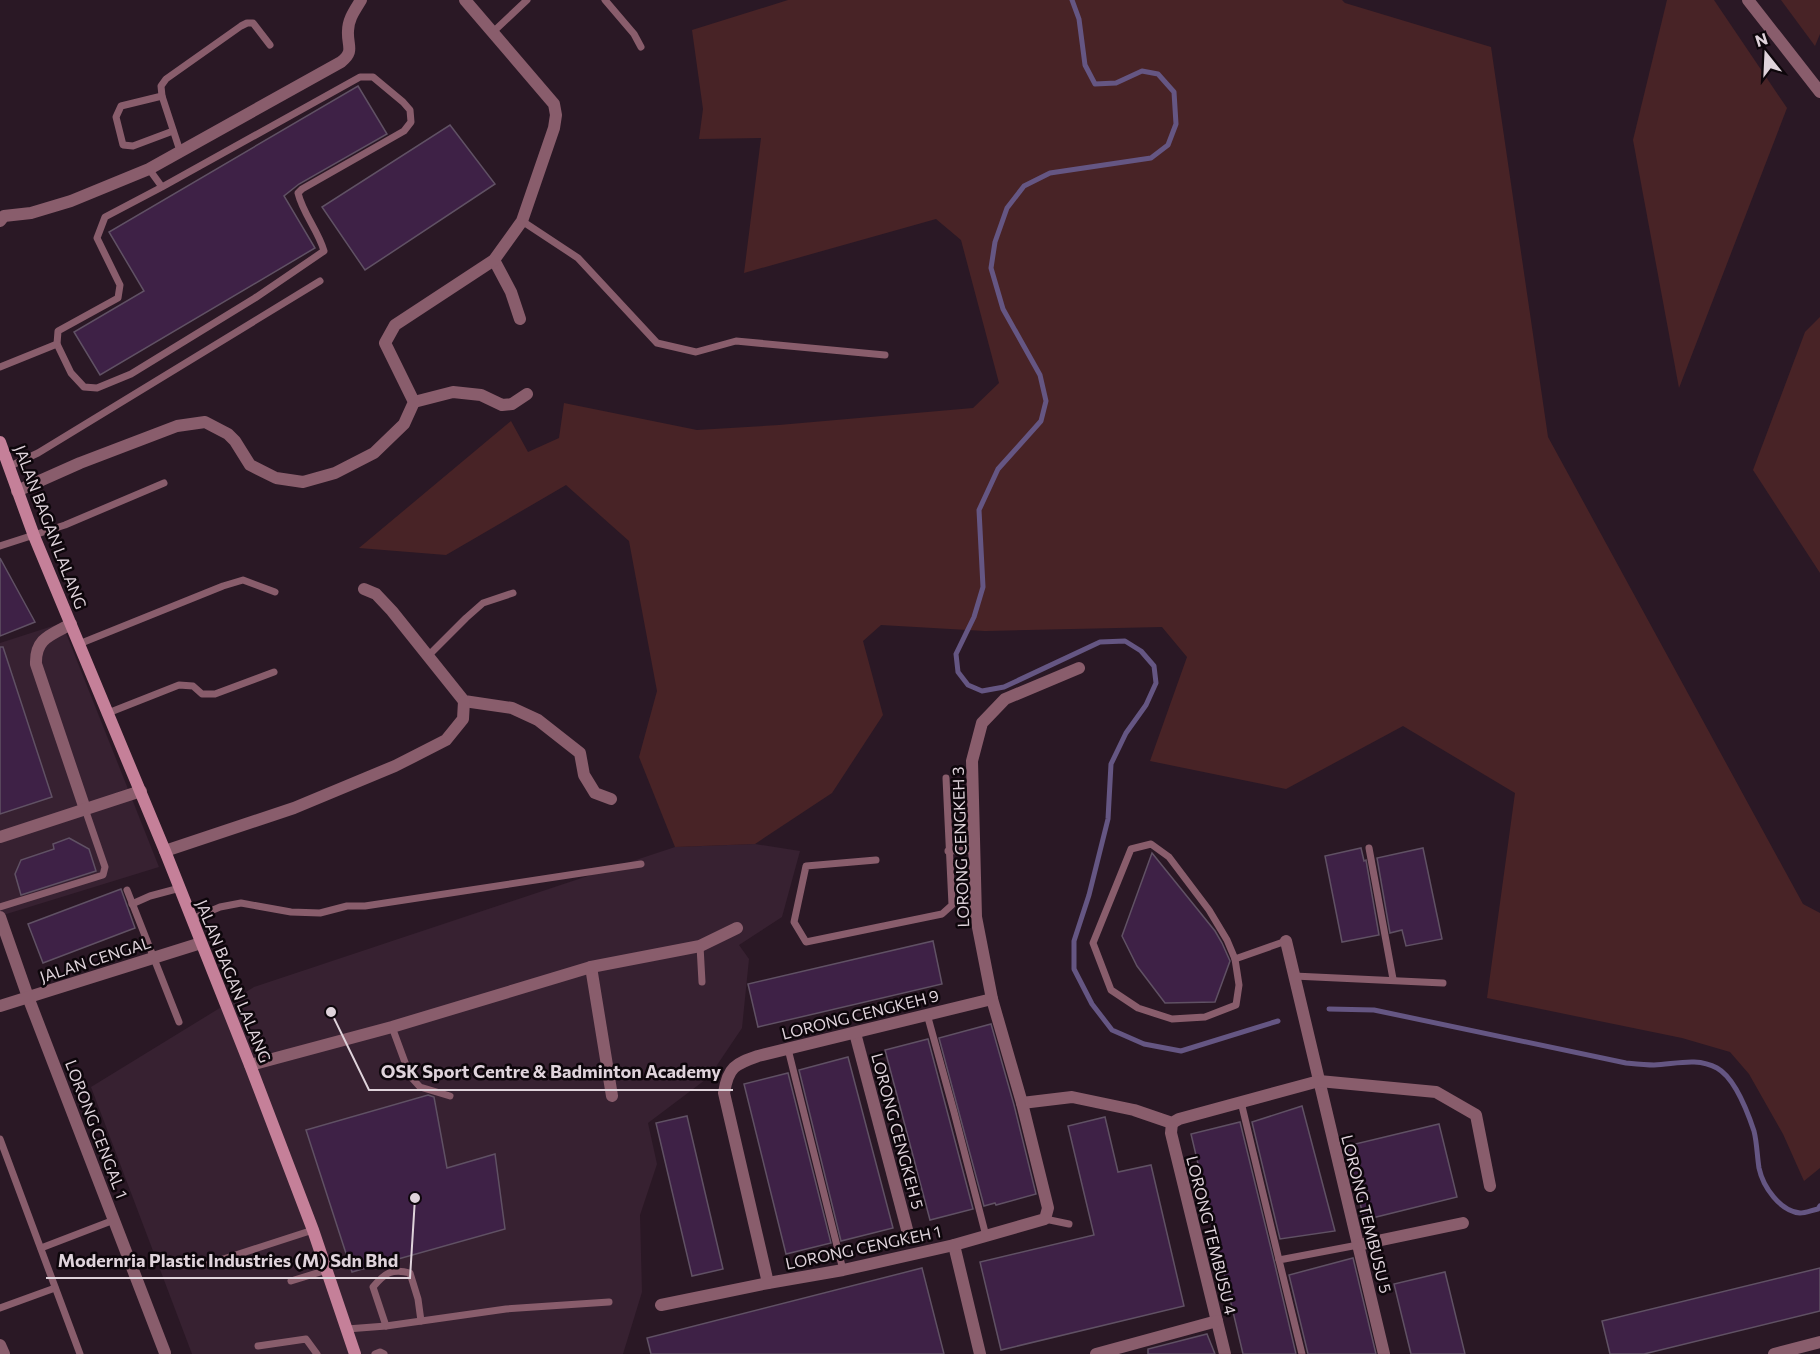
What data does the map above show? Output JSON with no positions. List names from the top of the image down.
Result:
{
  "streets": {
    "main road": ["JALAN BAGAN LALANG"],
    "street": [
      "LORONG CENGKEH 3",
      "JALAN CENGAL",
      "LORONG CENGKEH 9",
      "LORONG CENGAL 1",
      "LORONG CENGKEH 5",
      "LORONG TEMBUSU 5",
      "LORONG TEMBUSU 4",
      "LORONG CENGKEH 1"
    ]
  },
  "crossings": [
    ["JALAN BAGAN LALANG", "JALAN CENGAL"],
    ["LORONG CENGKEH 3", "LORONG CENGKEH 9"],
    ["LORONG CENGKEH 3", "LORONG CENGKEH 1"],
    ["JALAN CENGAL", "LORONG CENGAL 1"],
    ["LORONG CENGKEH 9", "LORONG CENGKEH 5"],
    ["LORONG CENGKEH 9", "LORONG CENGKEH 1"]
  ],
  "places": ["OSK Sport Centre & Badminton Academy", "Modernria Plastic Industries (M) Sdn Bhd"],
  "north": "top"
}
